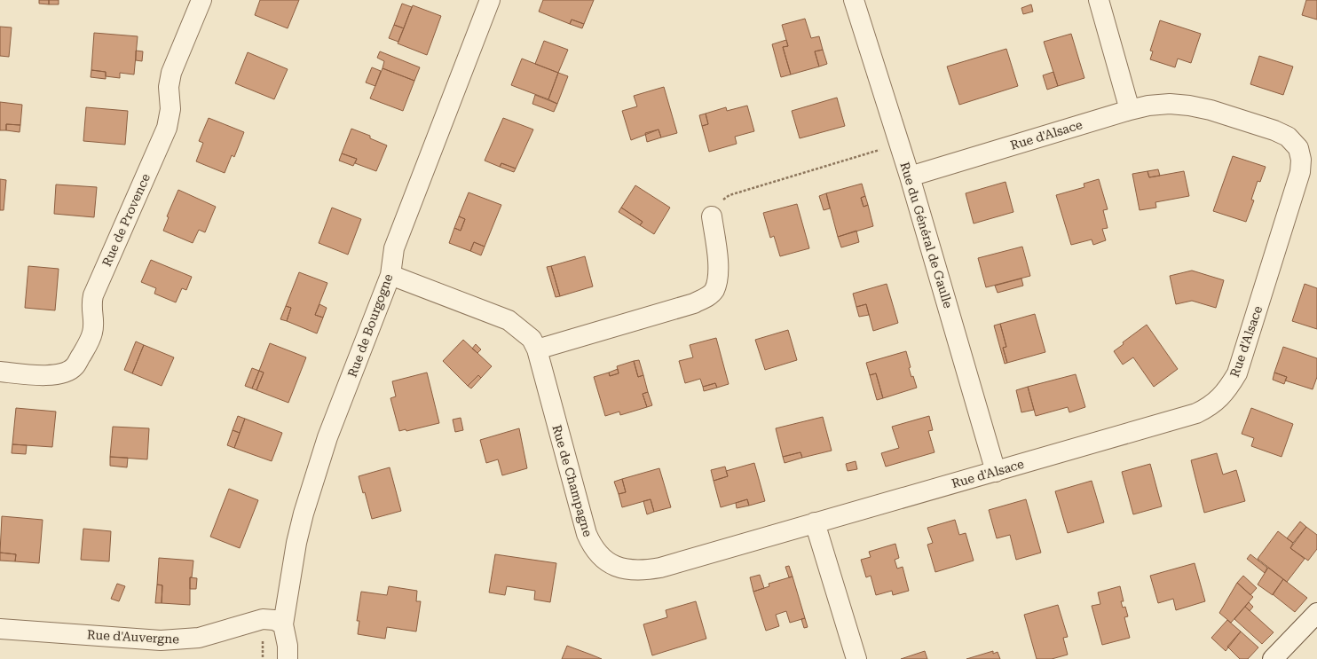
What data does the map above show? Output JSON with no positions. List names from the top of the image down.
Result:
{
  "streets": {
    "street": [
      "Rue d'Alsace",
      "Rue de Provence",
      "Rue du Général de Gaulle",
      "Rue de Bourgogne",
      "Rue de Champagne",
      "Rue d'Auvergne"
    ]
  },
  "crossings": [
    ["Rue d'Alsace", "Rue du Général de Gaulle"],
    ["Rue d'Alsace", "Rue de Champagne"],
    ["Rue de Bourgogne", "Rue de Champagne"],
    ["Rue de Bourgogne", "Rue d'Auvergne"]
  ]
}
